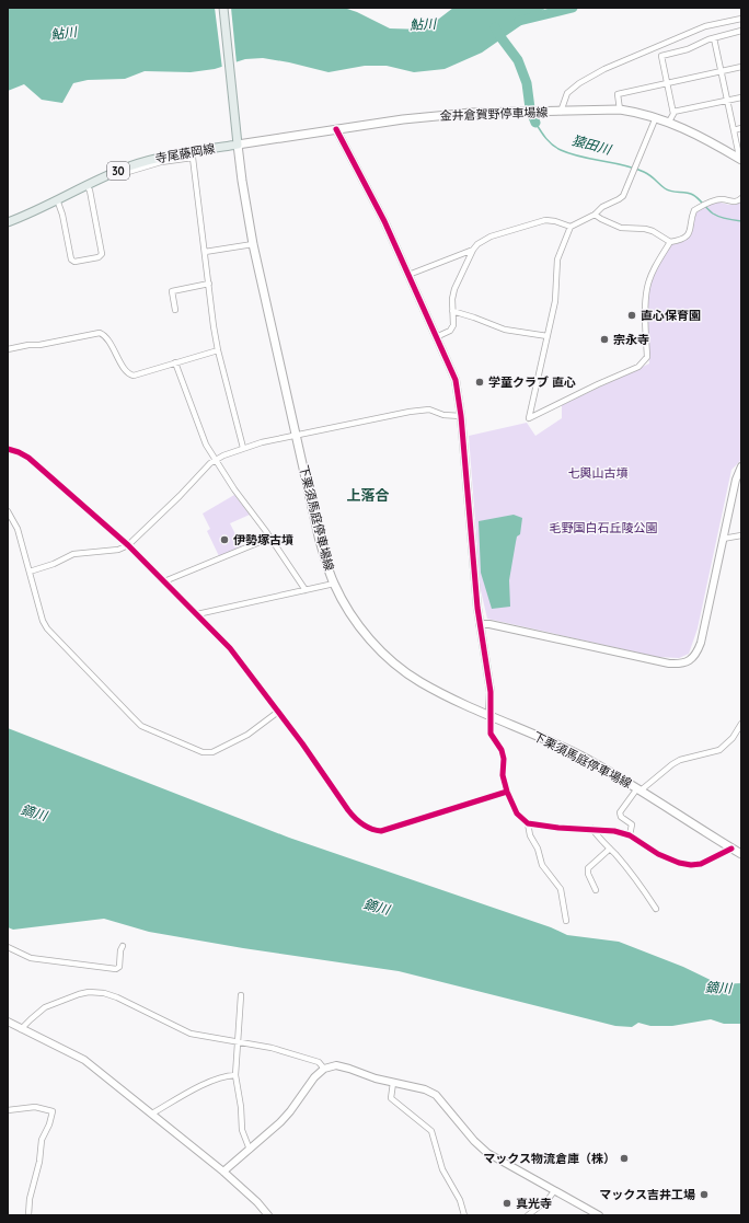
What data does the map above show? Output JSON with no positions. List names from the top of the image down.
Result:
{
  "streets": {
    "main road": [
      "金井倉賀野停車場線",
      "寺尾藤岡線",
      "30",
      "下栗須馬庭停車場線"
    ]
  },
  "crossings": [
    ["金井倉賀野停車場線", "寺尾藤岡線"],
    ["金井倉賀野停車場線", "下栗須馬庭停車場線"],
    ["寺尾藤岡線", "下栗須馬庭停車場線"]
  ],
  "districts": ["上落合"],
  "water": ["鮎川", "猿田川", "鏑川"],
  "parks": ["七輿山古墳", "毛野国白石丘陵公園"],
  "places": [
    "直心保育園",
    "宗永寺",
    "学童クラブ 直心",
    "伊勢塚古墳",
    "マックス物流倉庫（株）",
    "マックス吉井工場",
    "真光寺"
  ]
}
